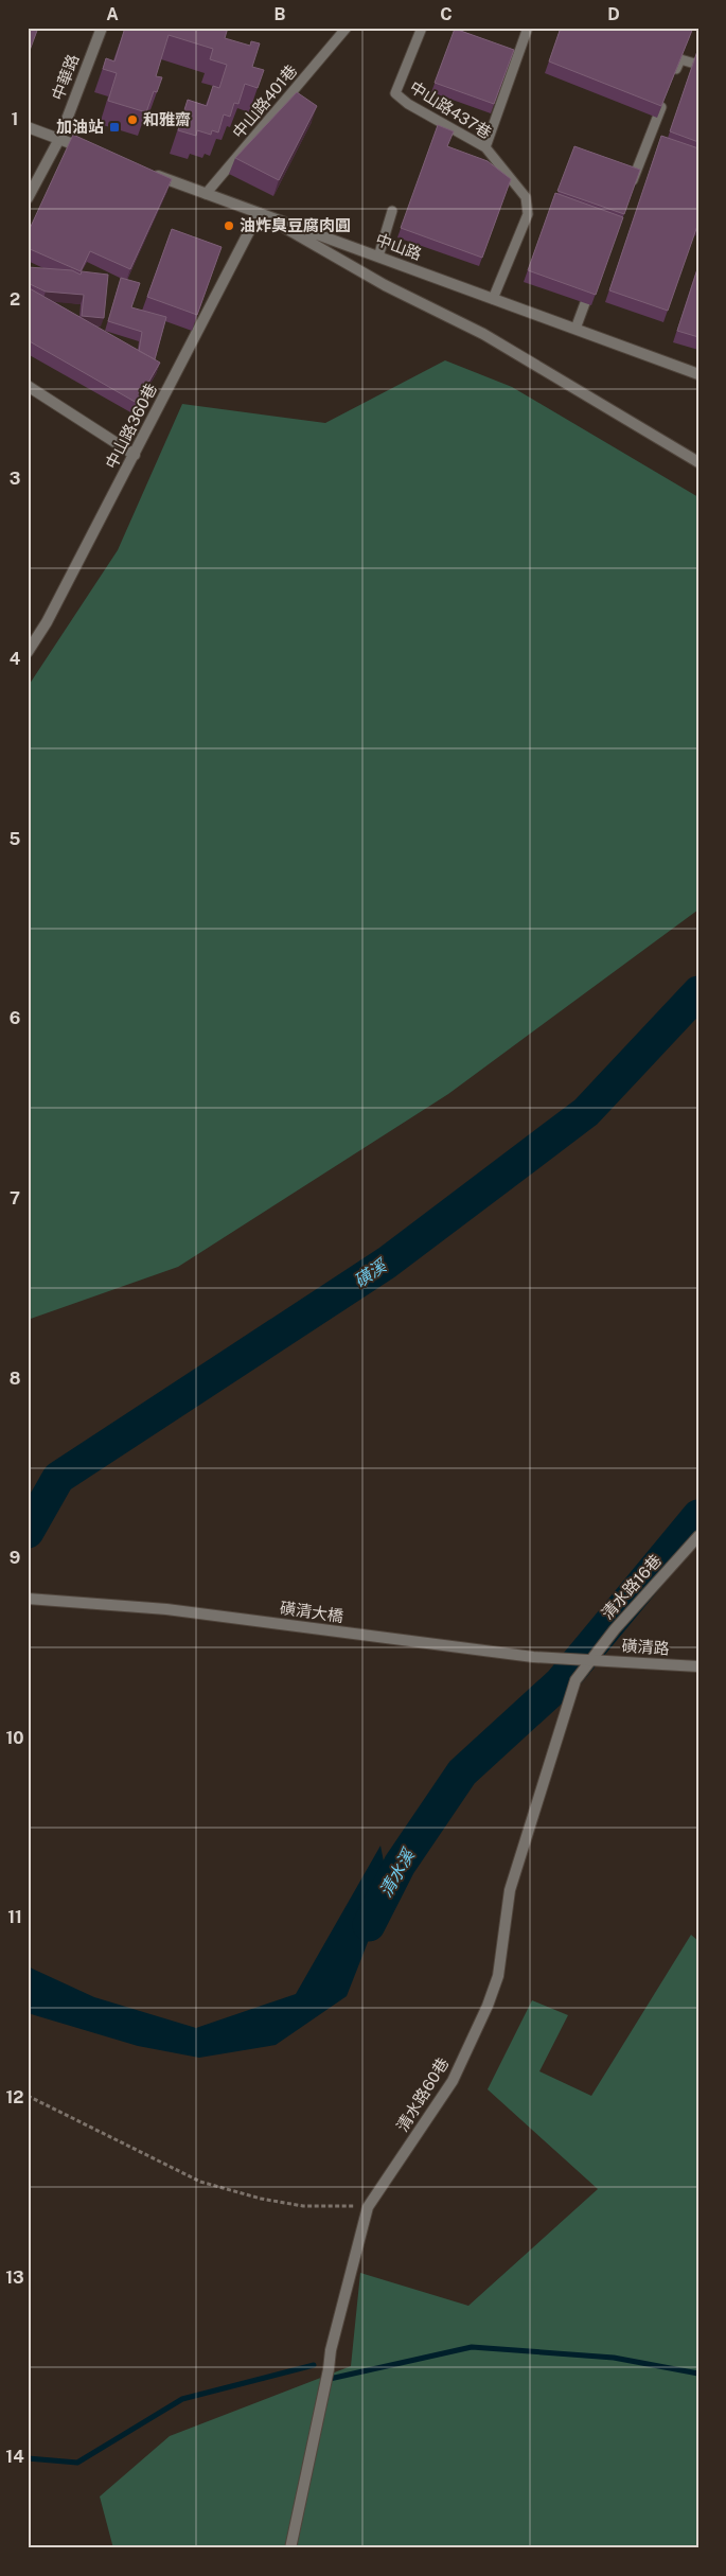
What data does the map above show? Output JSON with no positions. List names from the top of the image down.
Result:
{
  "streets": {
    "street": [
      "中華路",
      "中山路",
      "中山路360巷",
      "清水路16巷",
      "磺清大橋",
      "磺清路",
      "清水路60巷"
    ],
    "lane": ["中山路401巷", "中山路437巷"]
  },
  "crossings": [
    ["中山路401巷", "中山路"],
    ["中山路437巷", "中山路"],
    ["中山路", "中山路360巷"],
    ["清水路16巷", "磺清大橋"],
    ["清水路16巷", "磺清路"],
    ["清水路16巷", "清水路60巷"],
    ["磺清大橋", "磺清路"],
    ["磺清大橋", "清水路60巷"],
    ["磺清路", "清水路60巷"]
  ],
  "water": ["磺溪", "清水溪"],
  "places": {
    "other": ["和雅齋", "油炸臭豆腐肉圓"],
    "transit": ["加油站"]
  },
  "grid": {
    "columns": [
      "A",
      "B",
      "C",
      "D"
    ],
    "rows": [
      "1",
      "2",
      "3",
      "4",
      "5",
      "6",
      "7",
      "8",
      "9",
      "10",
      "11",
      "12",
      "13",
      "14"
    ]
  }
}
